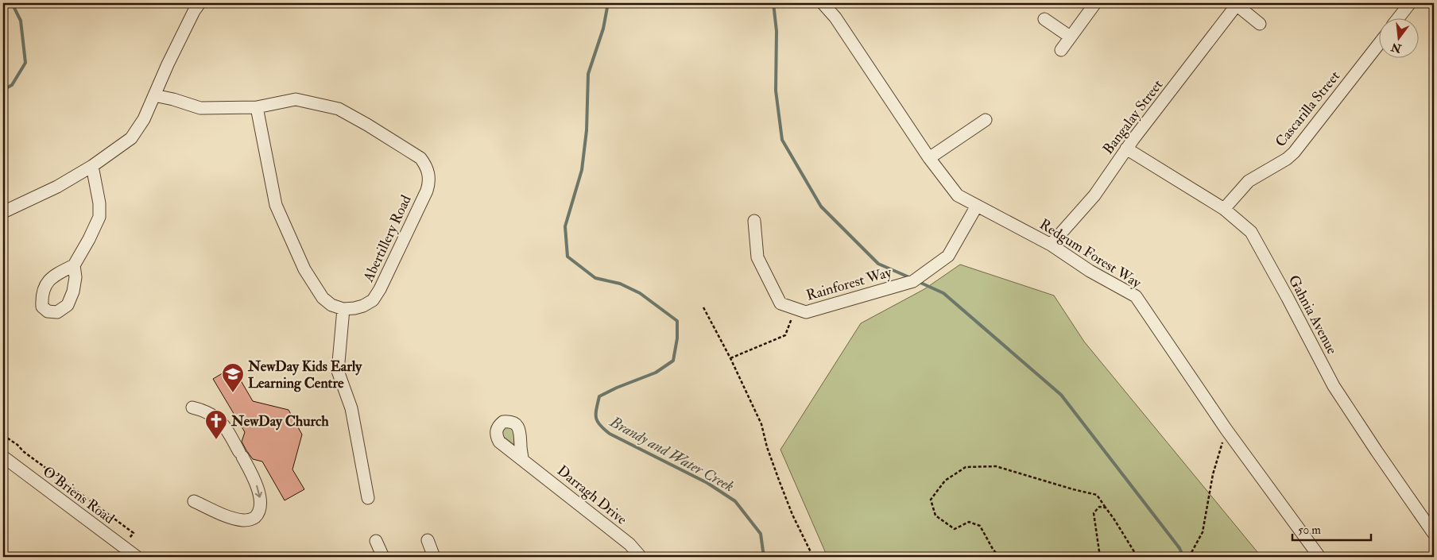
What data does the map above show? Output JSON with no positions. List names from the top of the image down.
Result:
{
  "streets": {
    "street": [
      "Cascarilla Street",
      "Bangalay Street",
      "Abertillery Road",
      "Redgum Forest Way",
      "Rainforest Way",
      "Gahnia Avenue",
      "O'Briens Road",
      "Darragh Drive"
    ]
  },
  "crossings": [
    ["Cascarilla Street", "Gahnia Avenue"],
    ["Bangalay Street", "Redgum Forest Way"],
    ["Bangalay Street", "Gahnia Avenue"],
    ["Redgum Forest Way", "Rainforest Way"]
  ],
  "water": ["Brandy and Water Creek"],
  "places": {
    "school or university": ["NewDay Kids Early Learning Centre"],
    "church": ["NewDay Church"]
  },
  "scale_bar": "50 m",
  "north": "bottom"
}
